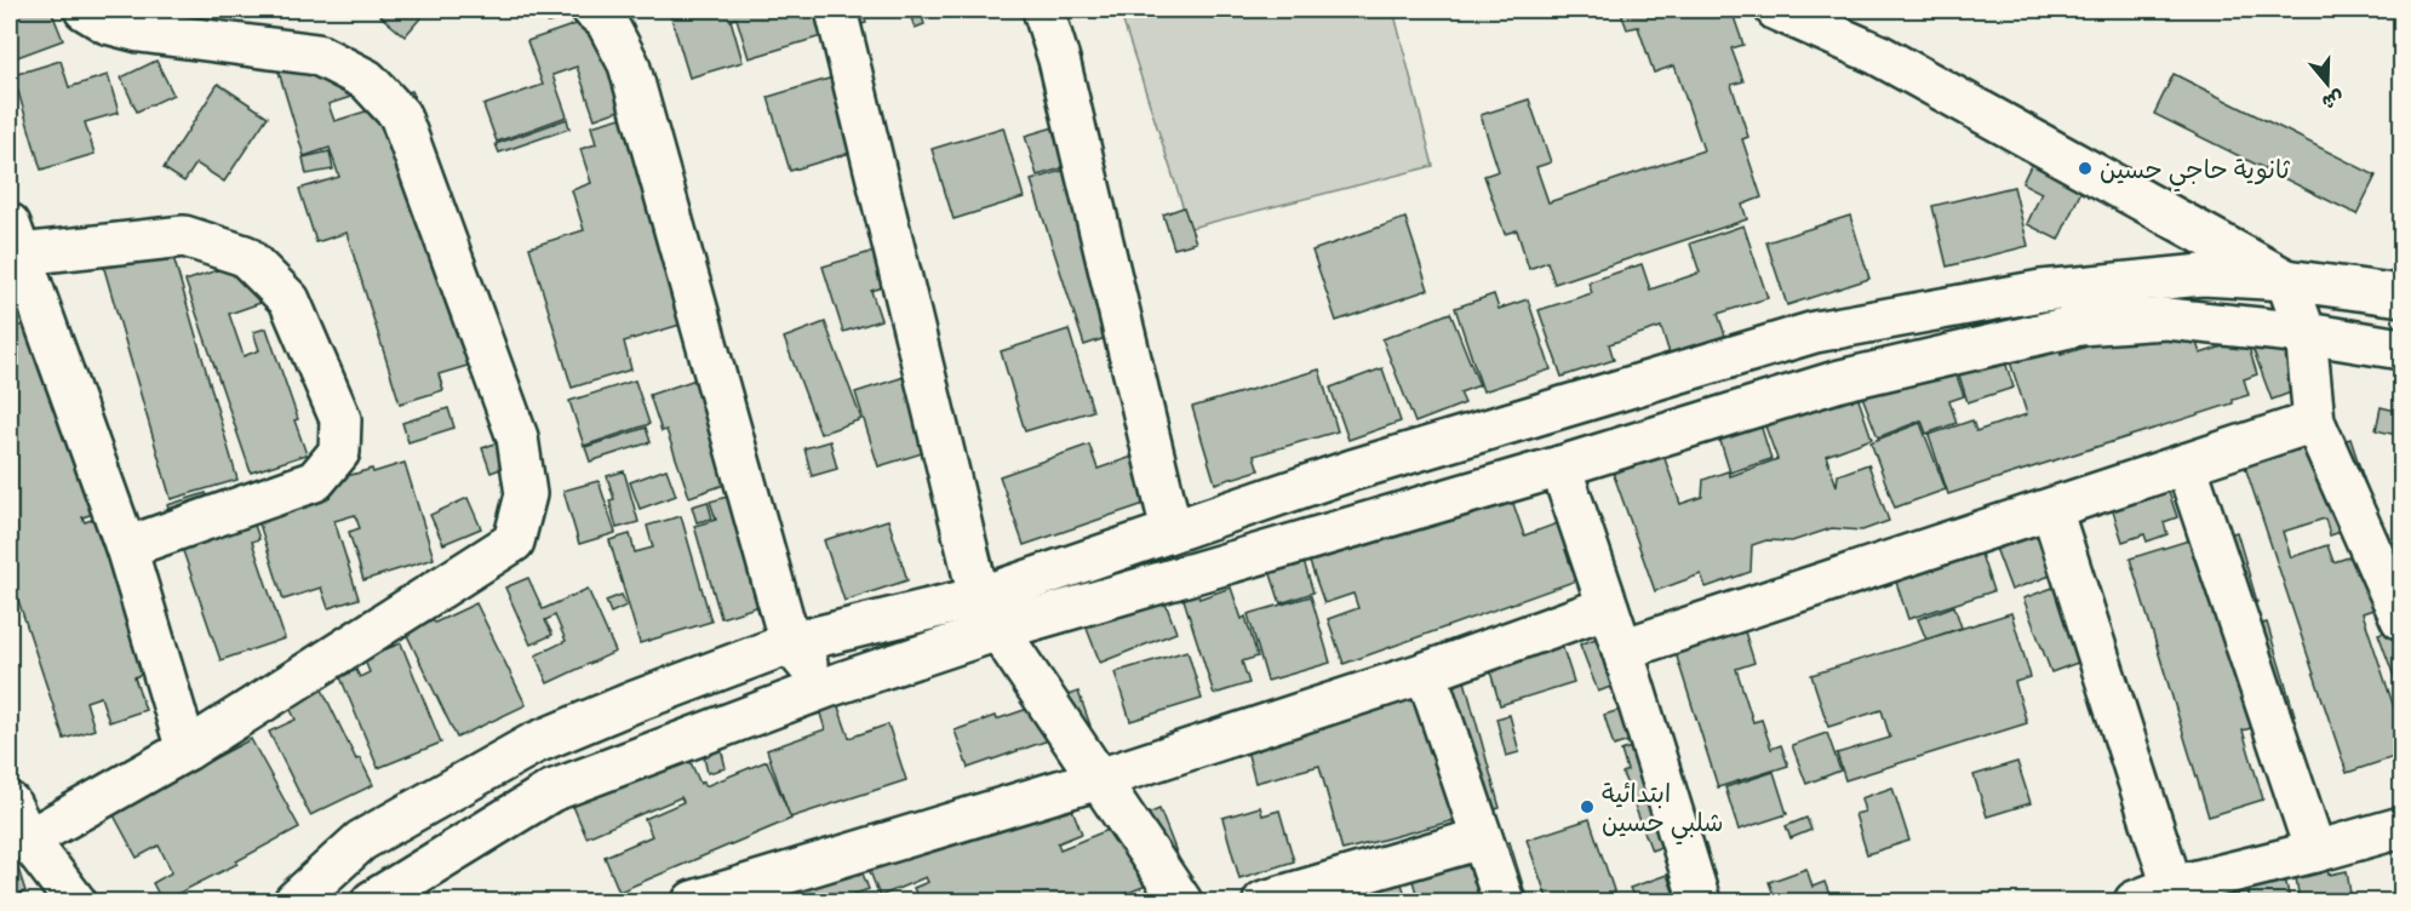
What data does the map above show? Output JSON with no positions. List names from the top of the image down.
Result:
{
  "places": ["ثانوية حاجي حسين", "ابتدائية شلبي حسين"],
  "north": "bottom"
}
